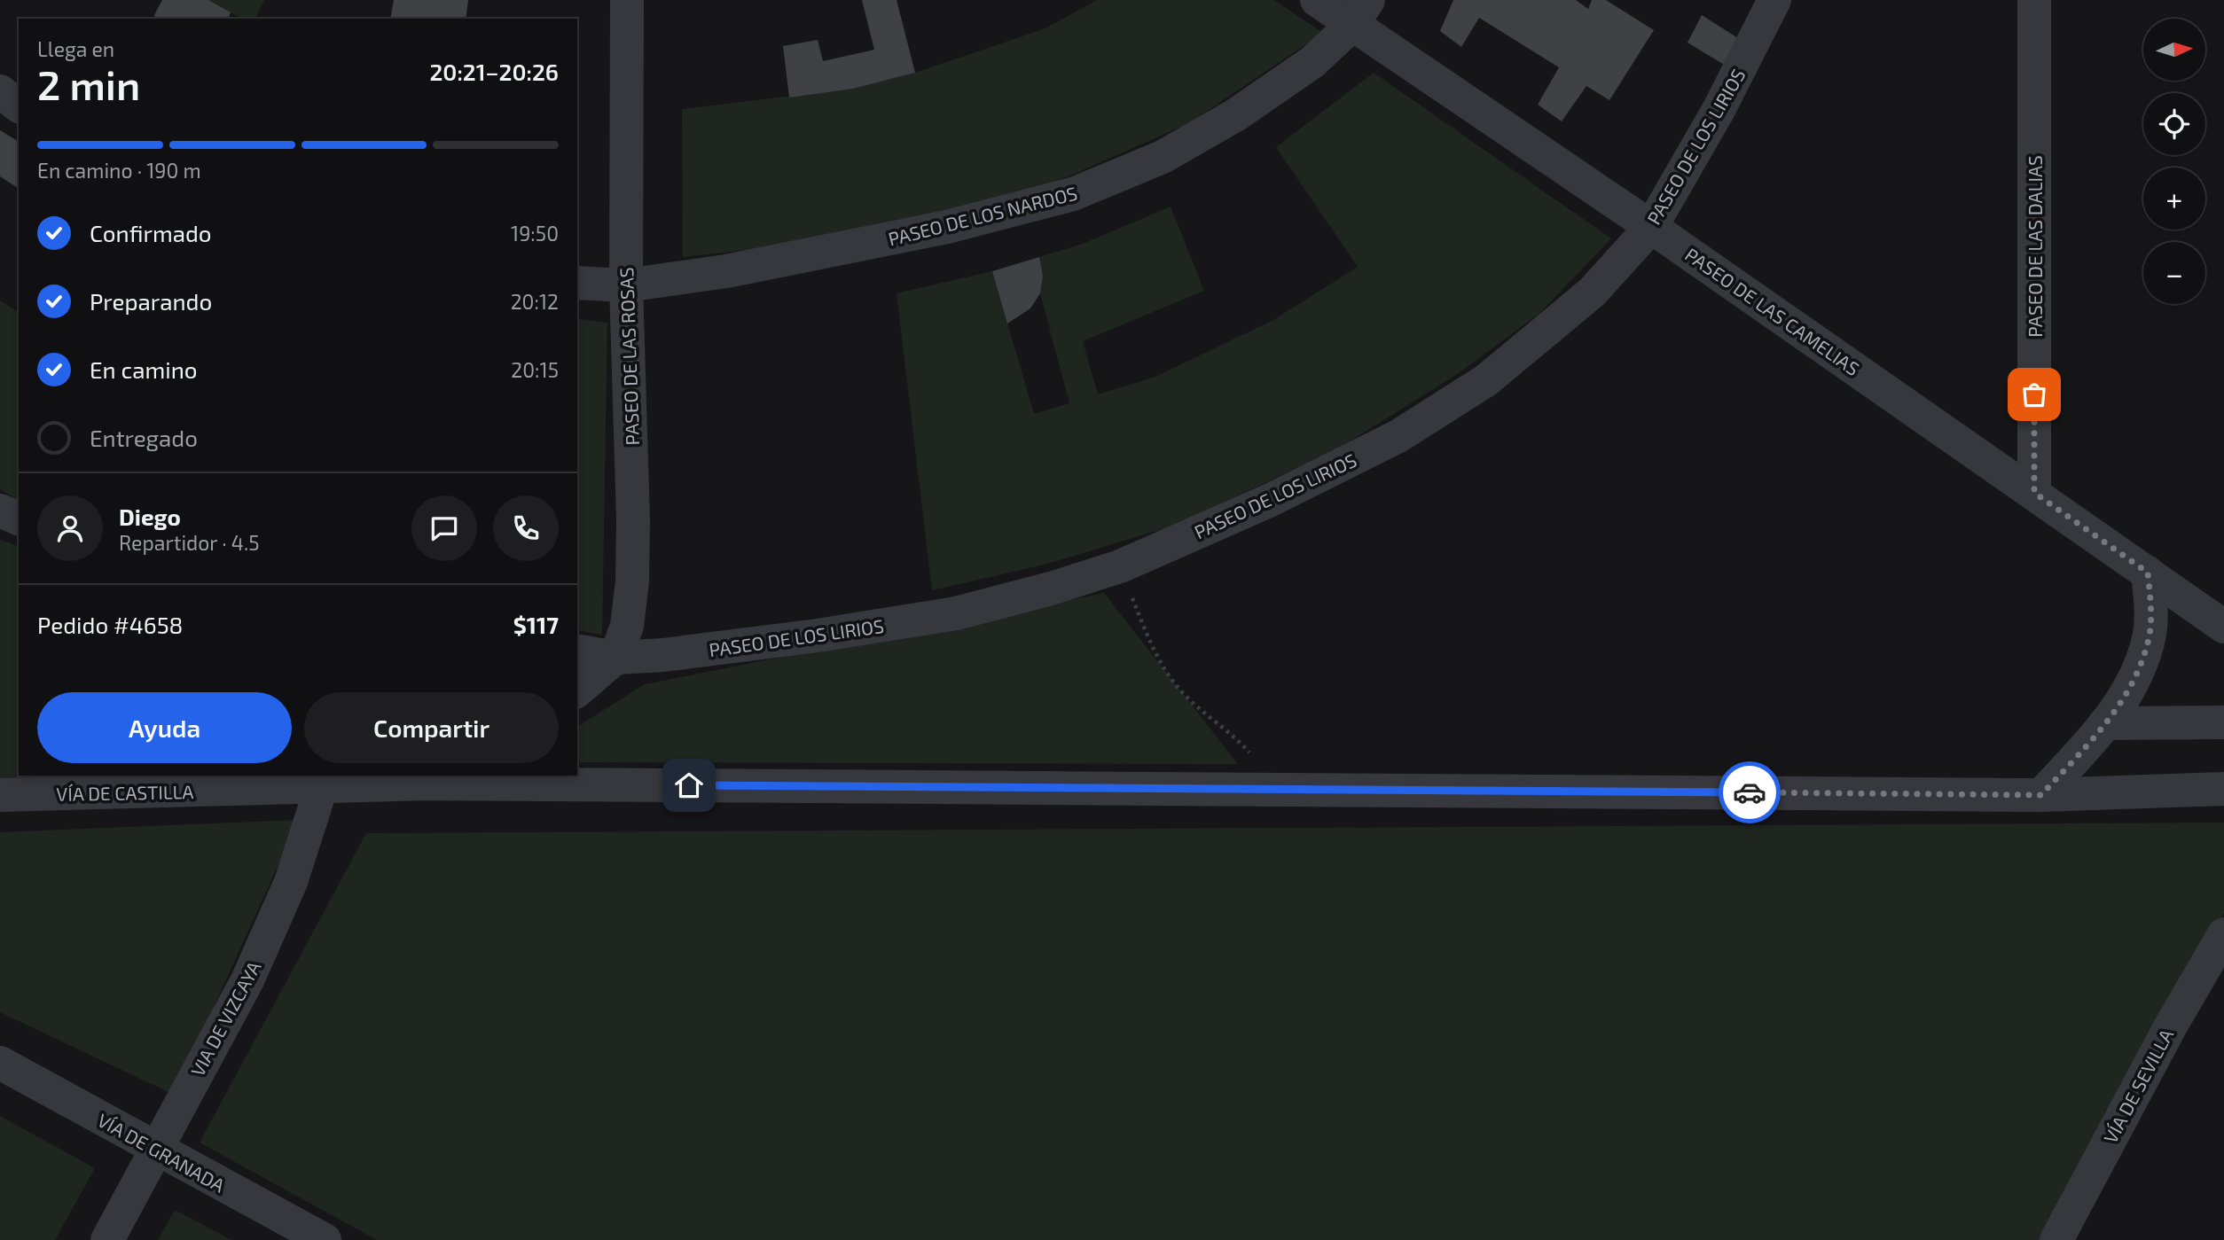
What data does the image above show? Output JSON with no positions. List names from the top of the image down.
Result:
{
  "streets": {
    "street": [
      "PASEO DE LOS LIRIOS",
      "PASEO DE LOS NARDOS",
      "PASEO DE LAS DALIAS",
      "PASEO DE LAS CAMELIAS",
      "PASEO DE LAS ROSAS",
      "VÍA DE CASTILLA",
      "VIA DE VIZCAYA",
      "VÍA DE SEVILLA",
      "VÍA DE GRANADA"
    ]
  },
  "crossings": [
    ["PASEO DE LOS LIRIOS", "PASEO DE LAS CAMELIAS"],
    ["PASEO DE LOS LIRIOS", "PASEO DE LAS ROSAS"],
    ["PASEO DE LOS NARDOS", "PASEO DE LAS CAMELIAS"],
    ["PASEO DE LOS NARDOS", "PASEO DE LAS ROSAS"],
    ["PASEO DE LAS DALIAS", "PASEO DE LAS CAMELIAS"],
    ["VÍA DE CASTILLA", "VIA DE VIZCAYA"],
    ["VIA DE VIZCAYA", "VÍA DE GRANADA"]
  ],
  "north": "right",
  "page": {
    "map_buttons": ["+", "−"],
    "heading": ["2 min", "Llega en", "20:21–20:26"],
    "panel": [
      "Diego",
      "Repartidor · 4.5",
      "Pedido #4658",
      "$117"
    ],
    "bar": "En camino · 190 m",
    "list": [
      ["Confirmado", "19:50"],
      ["Preparando", "20:12"],
      ["En camino", "20:15"],
      "Entregado"
    ],
    "buttons": ["Ayuda", "Compartir"]
  }
}
